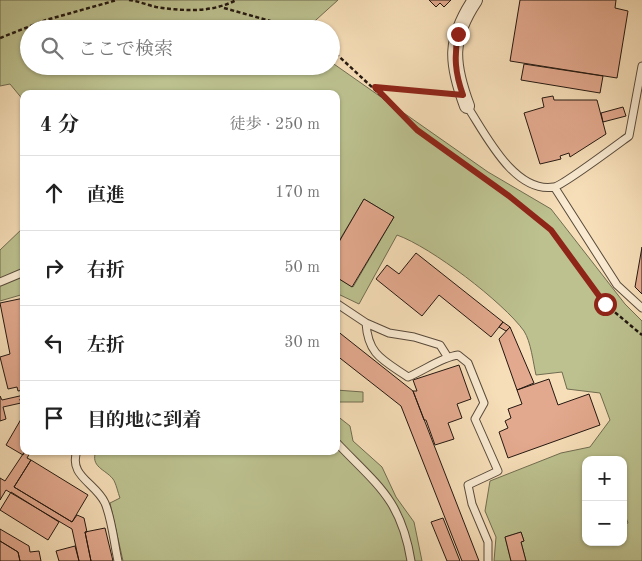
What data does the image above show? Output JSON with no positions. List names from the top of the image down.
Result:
{
  "page": {
    "search": "ここで検索",
    "heading": ["4 分", "徒歩 · 250 m"],
    "list": [
      ["直進", "170 m"],
      ["右折", "50 m"],
      ["左折", "30 m"],
      "目的地に到着"
    ],
    "map_buttons": ["+", "−"]
  }
}
